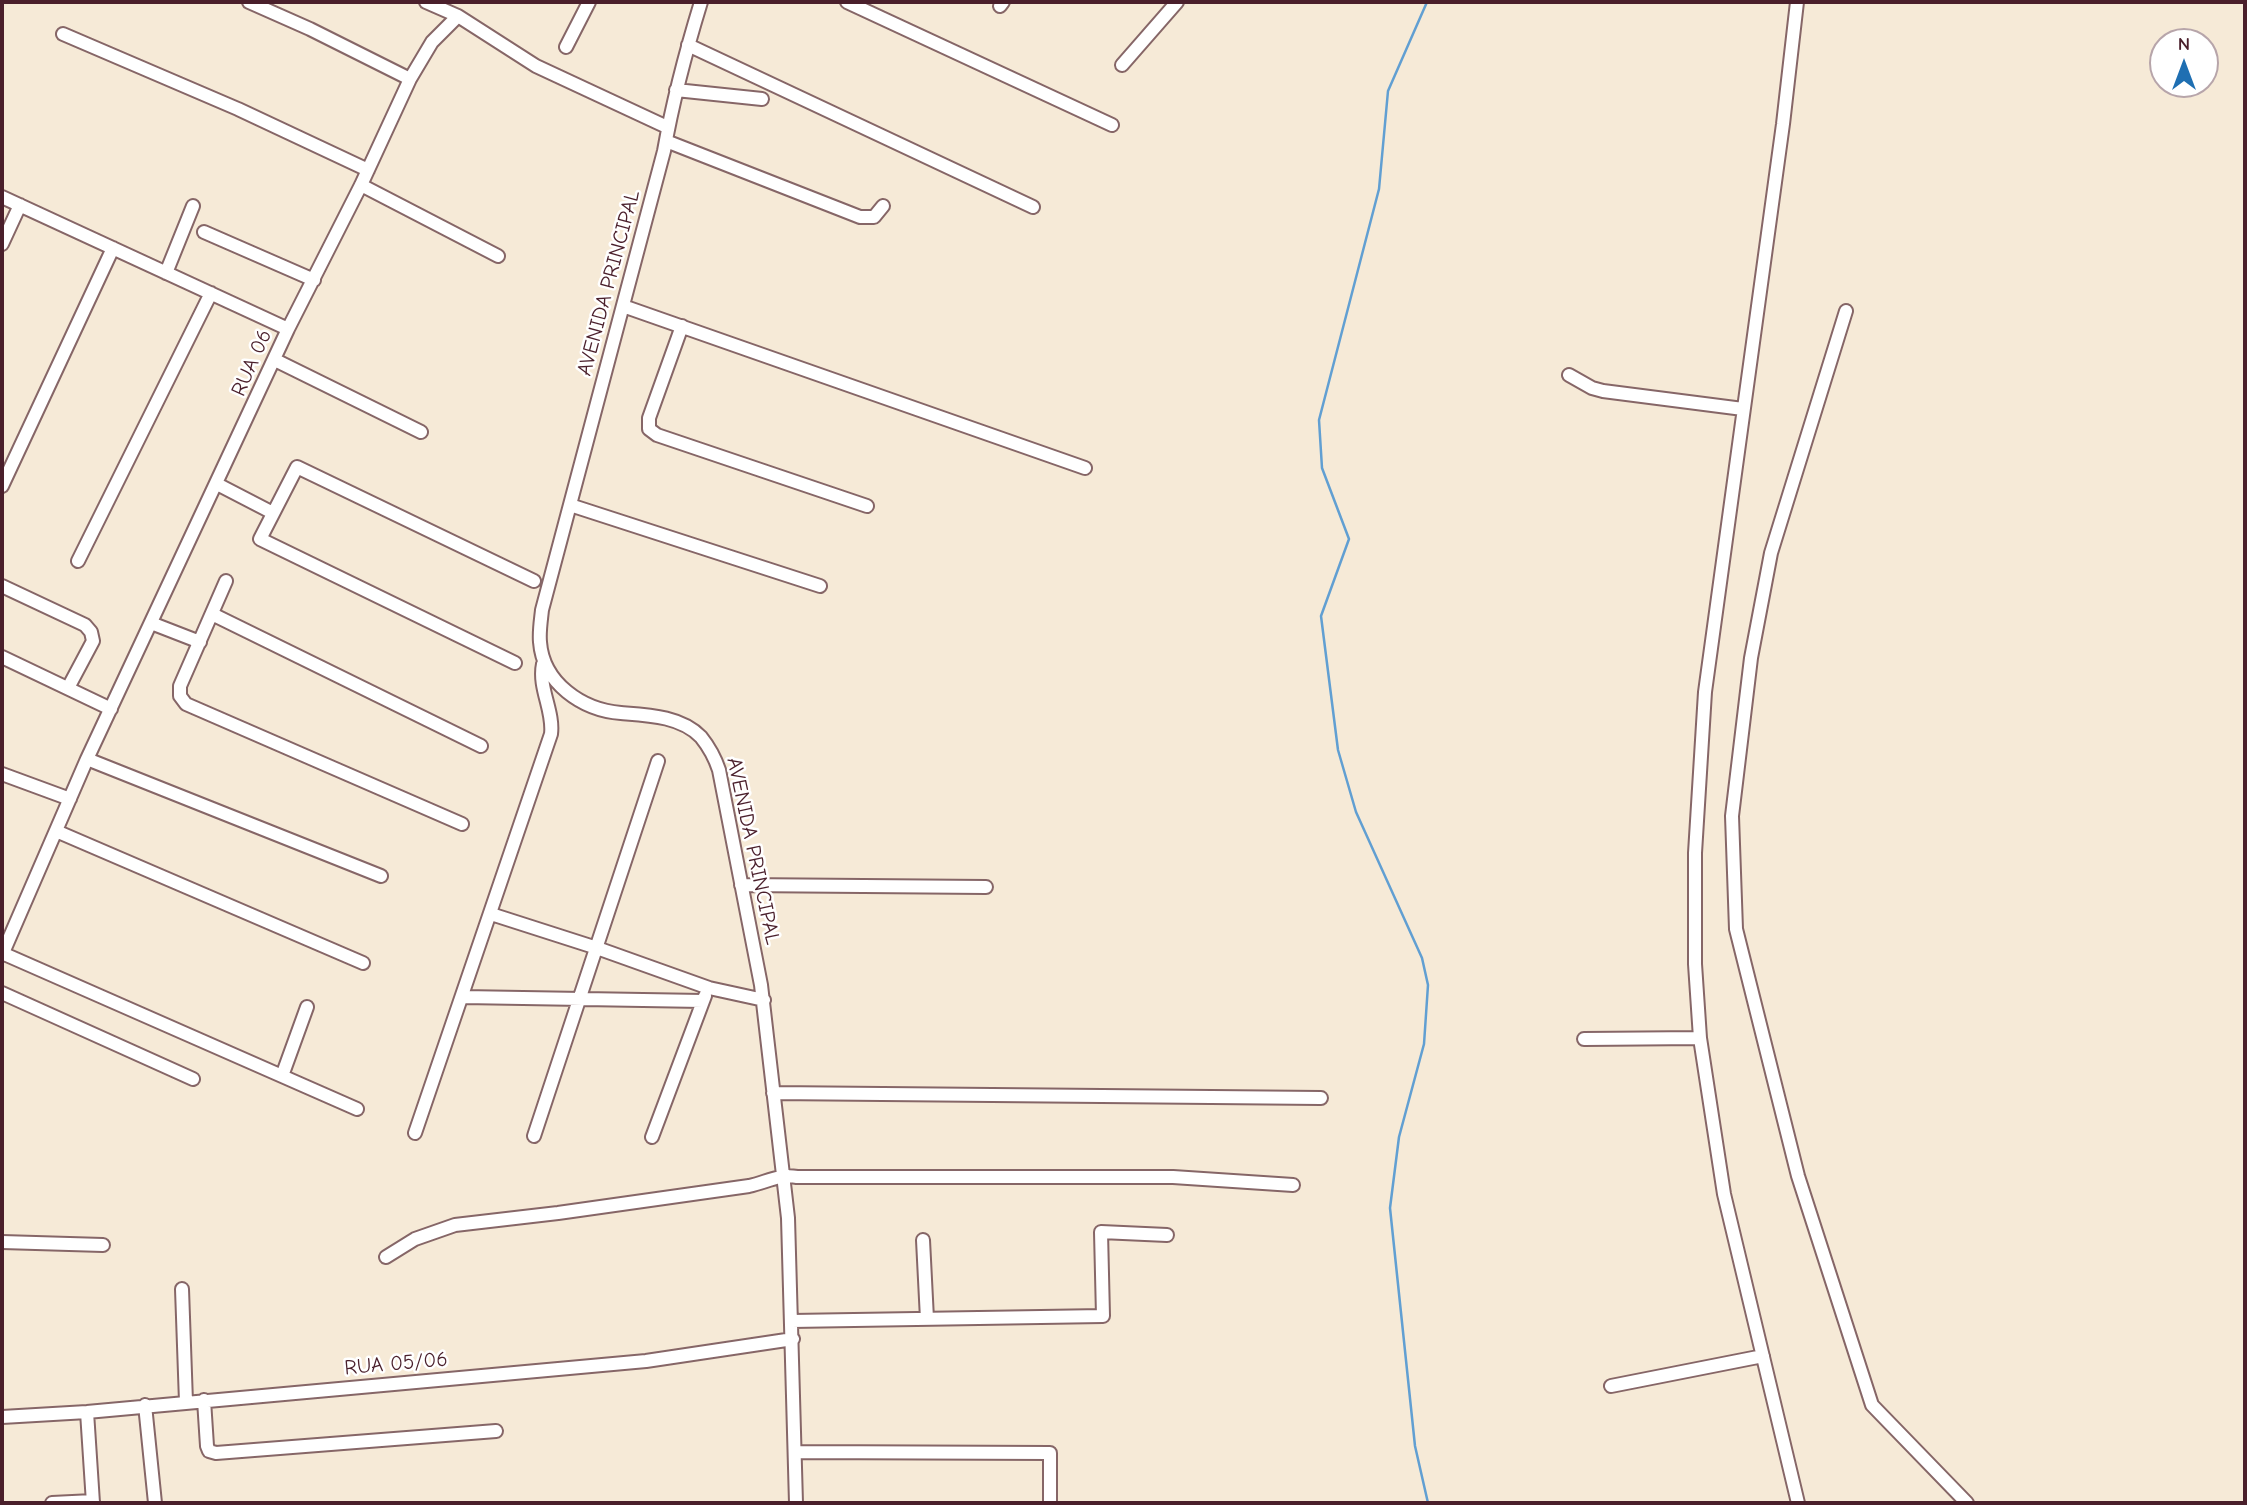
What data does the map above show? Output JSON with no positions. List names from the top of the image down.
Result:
{
  "streets": {
    "street": ["AVENIDA PRINCIPAL", "RUA 06", "RUA 05/06"]
  },
  "crossings": [
    ["AVENIDA PRINCIPAL", "RUA 05/06"]
  ],
  "north": "top"
}
